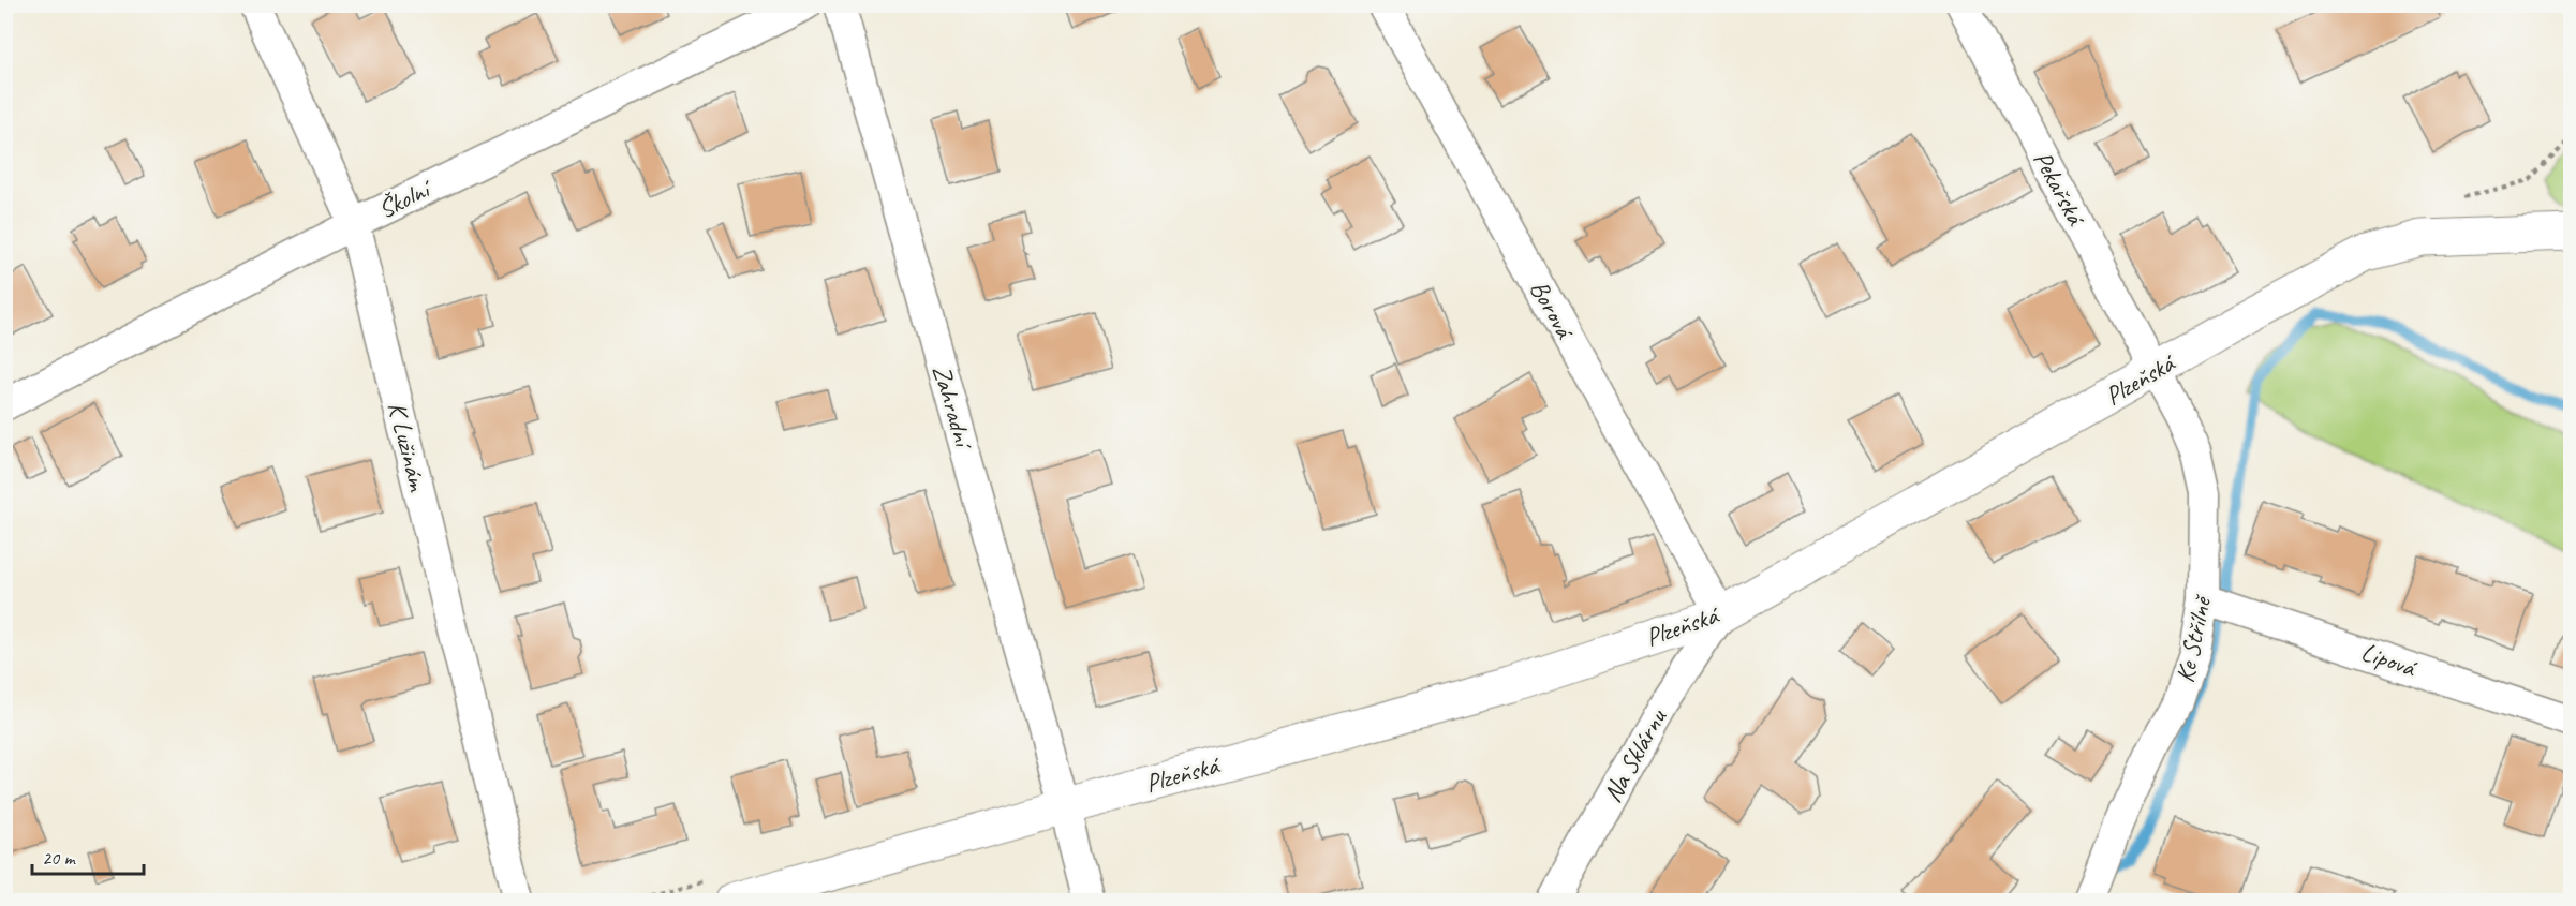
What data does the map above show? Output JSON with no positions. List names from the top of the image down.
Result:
{
  "streets": {
    "main road": ["Plzeňská"],
    "street": [
      "Pekařská",
      "Školní",
      "Borová",
      "Zahradní",
      "K Lužinám",
      "Ke Střílně",
      "Lipová",
      "Na Sklárnu"
    ]
  },
  "crossings": [
    ["Pekařská", "Plzeňská"],
    ["Pekařská", "Ke Střílně"],
    ["Školní", "K Lužinám"],
    ["Borová", "Plzeňská"],
    ["Borová", "Na Sklárnu"],
    ["Plzeňská", "Zahradní"],
    ["Plzeňská", "Ke Střílně"],
    ["Plzeňská", "Na Sklárnu"],
    ["Ke Střílně", "Lipová"]
  ],
  "scale_bar": "20 m"
}
